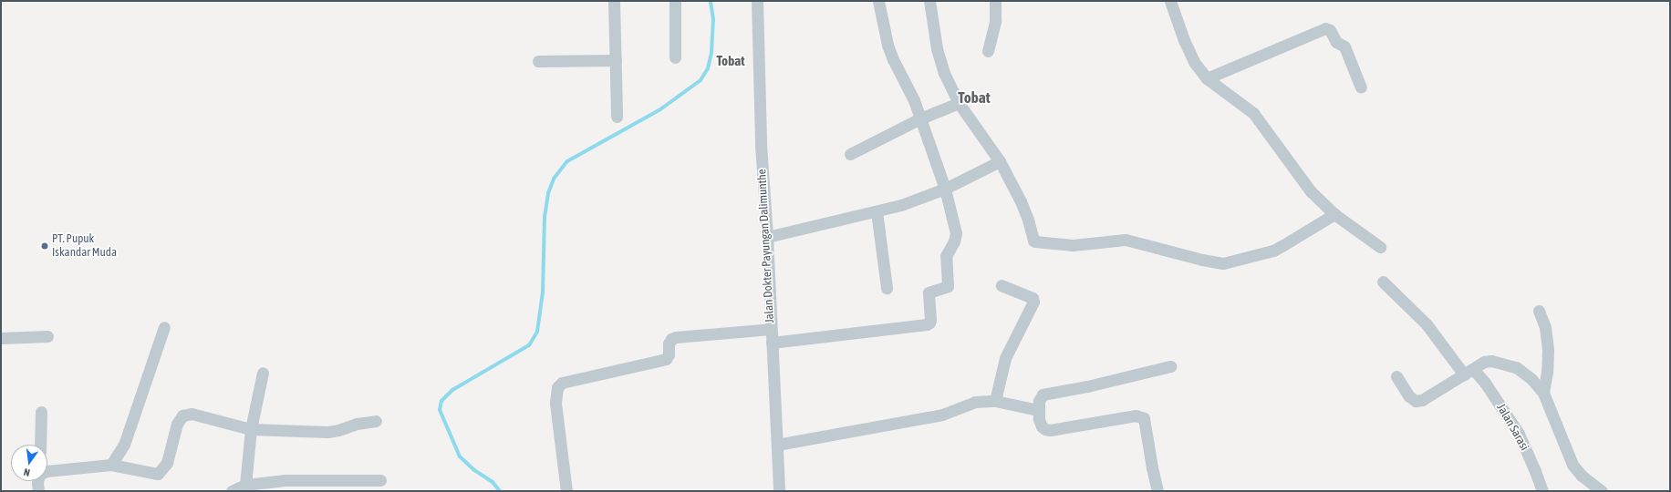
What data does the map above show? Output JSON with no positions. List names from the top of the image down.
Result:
{
  "streets": {
    "street": ["Jalan Dokter Payungan Dalimunthe", "Jalan Sarasi"]
  },
  "districts": ["Tobat", "Tobat"],
  "places": ["PT. Pupuk Iskandar Muda"],
  "north": "bottom"
}
